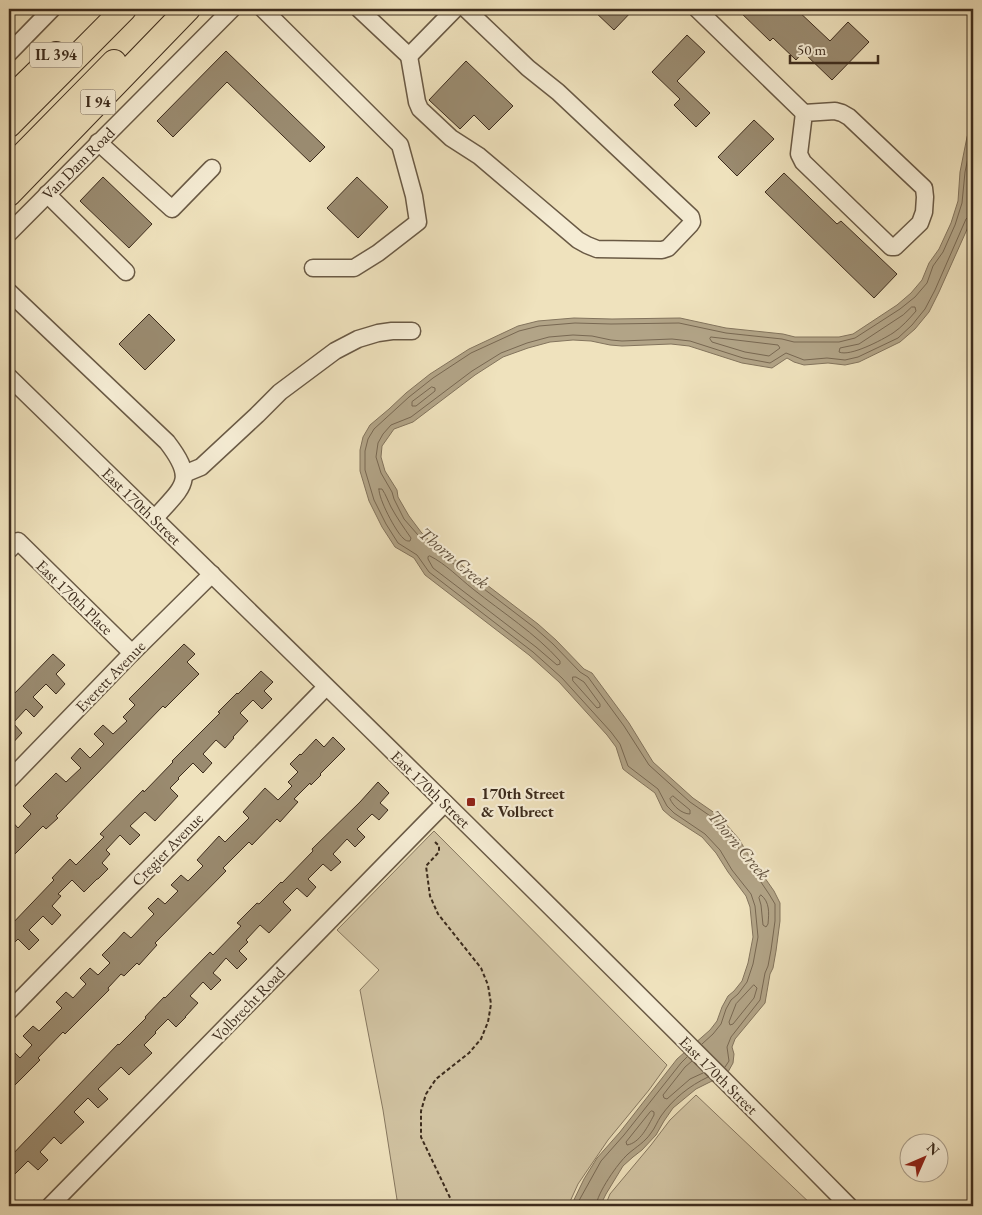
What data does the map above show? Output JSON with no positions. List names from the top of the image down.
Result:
{
  "streets": {
    "highway": ["IL 394", "I 94"],
    "street": [
      "Van Dam Road",
      "East 170th Street",
      "East 170th Place",
      "Everett Avenue",
      "Cregier Avenue",
      "Volbrecht Road"
    ]
  },
  "crossings": [
    ["East 170th Street", "Everett Avenue"],
    ["East 170th Street", "Cregier Avenue"],
    ["East 170th Street", "Volbrecht Road"],
    ["East 170th Place", "Everett Avenue"]
  ],
  "water": ["Thorn Creek"],
  "places": {
    "transit": ["170th Street & Volbrect"]
  },
  "scale_bar": "50 m",
  "north": "top right"
}
